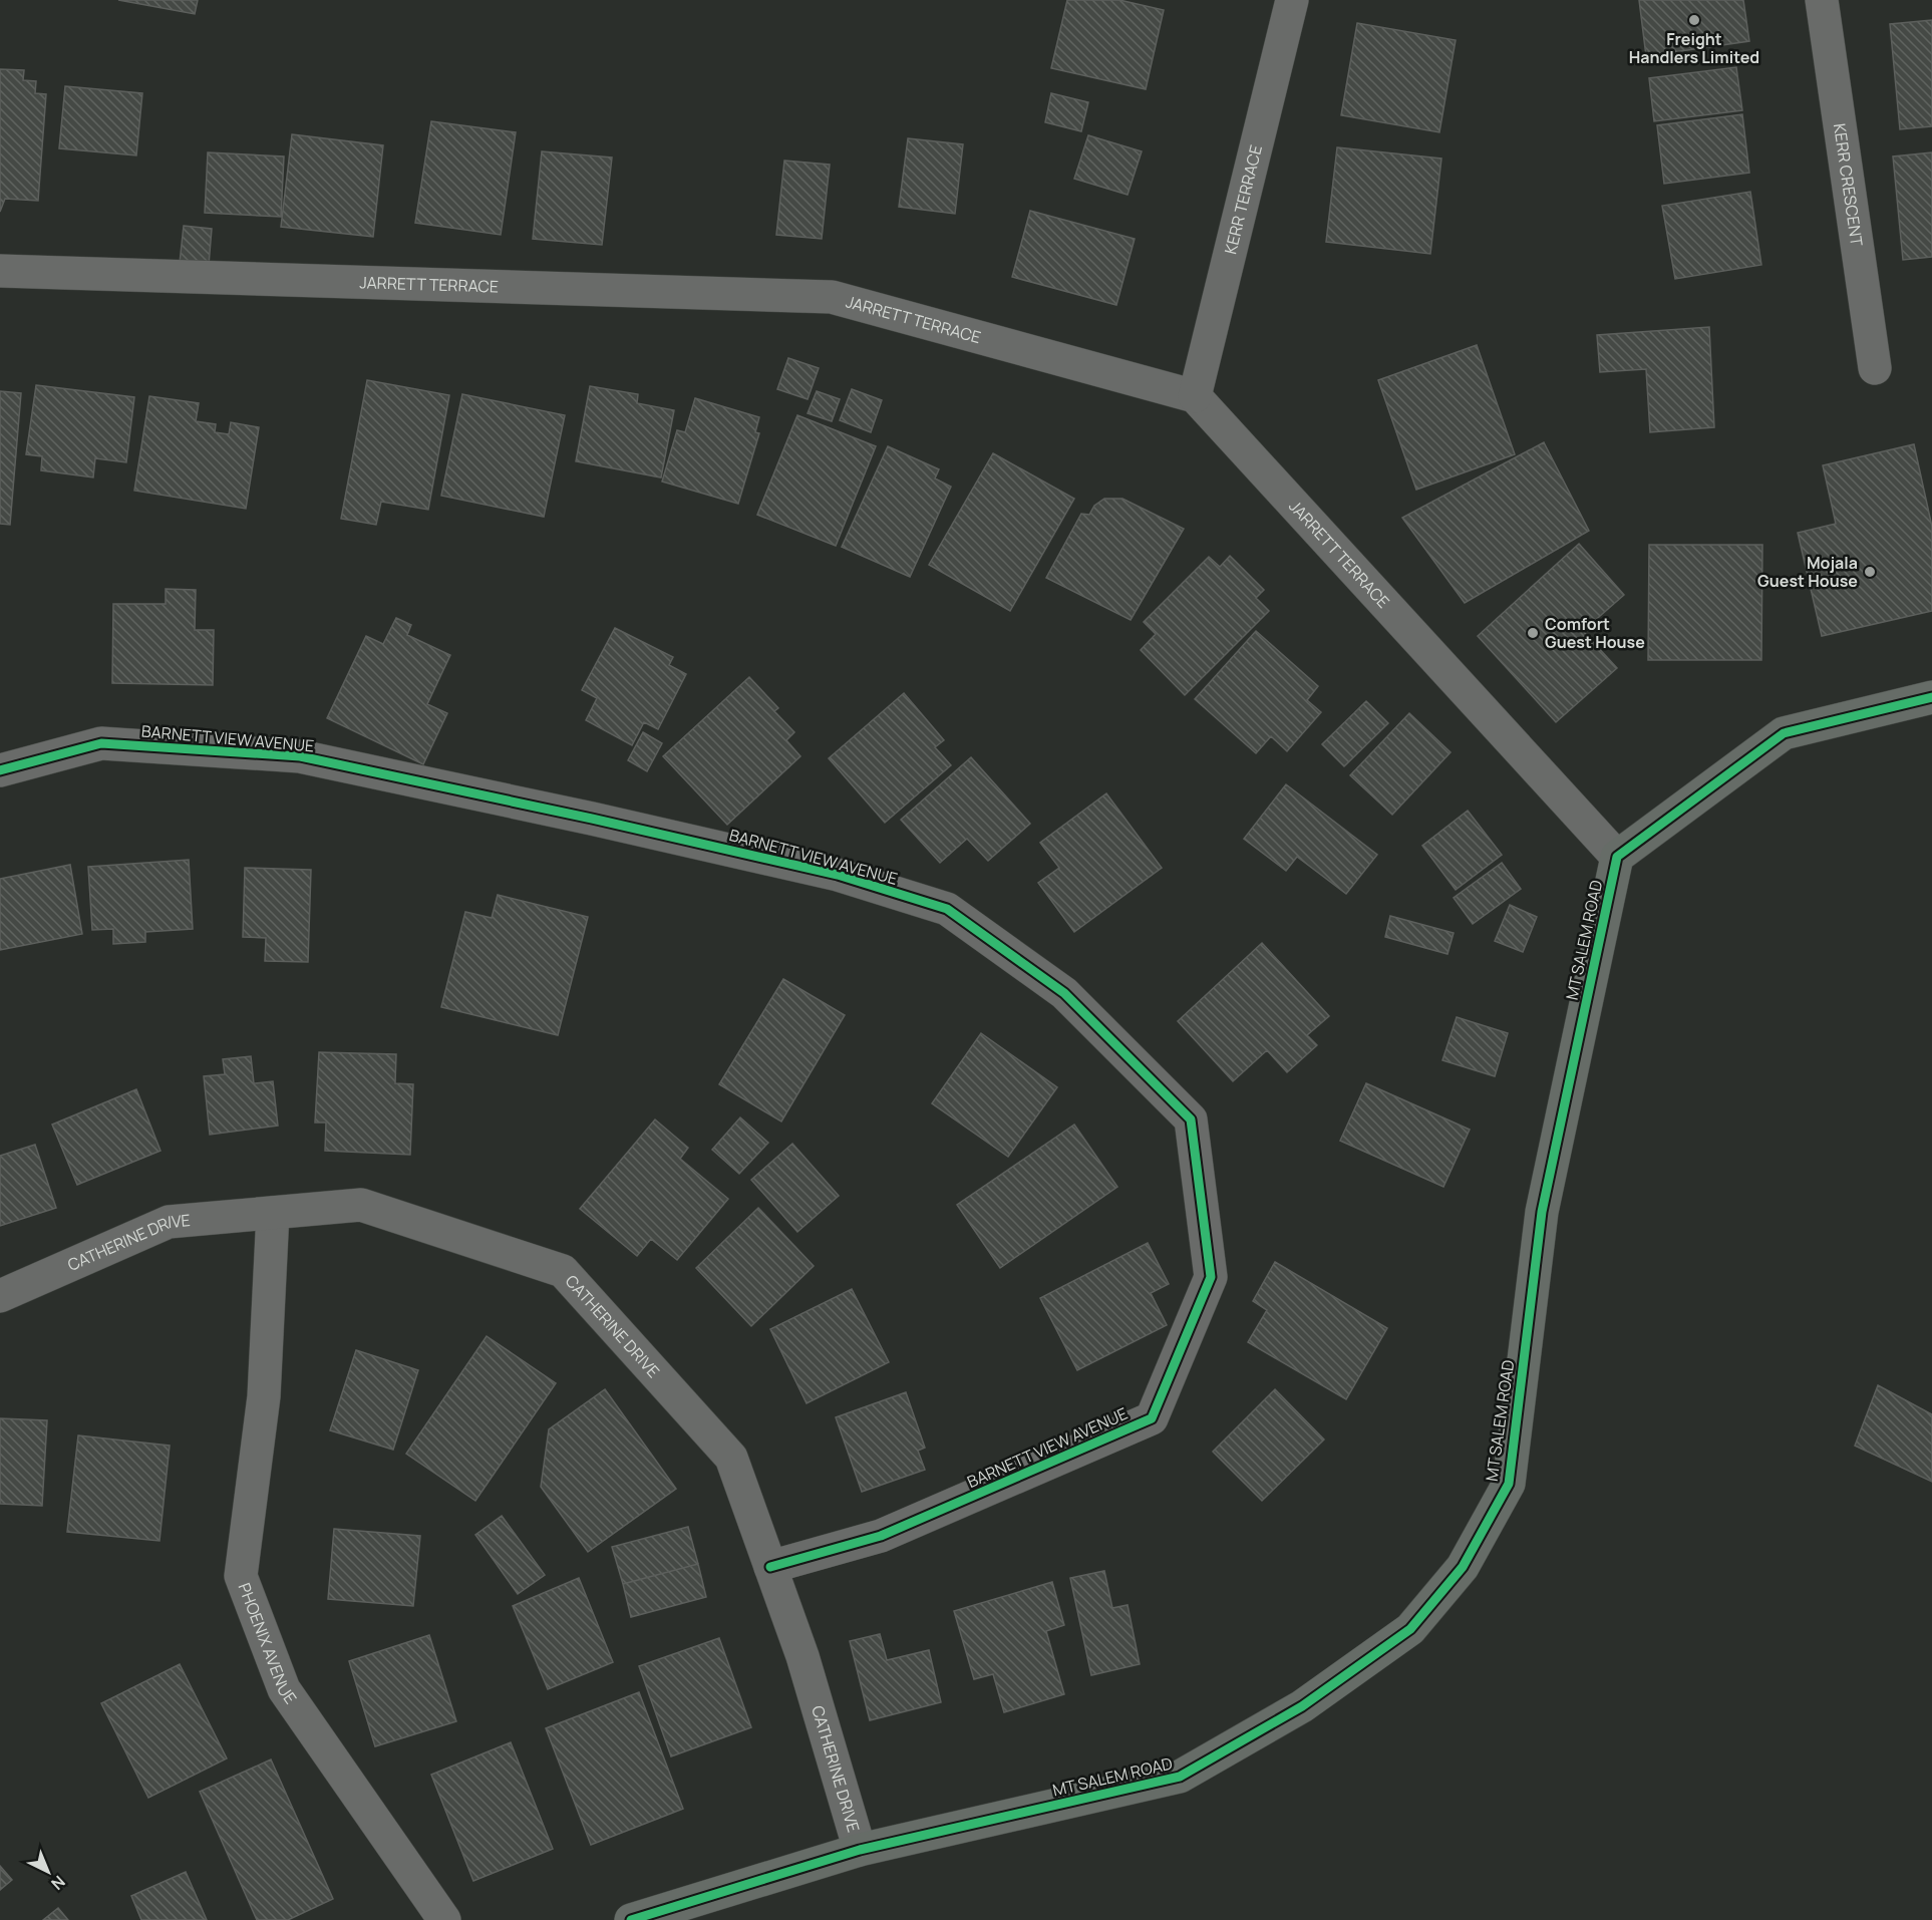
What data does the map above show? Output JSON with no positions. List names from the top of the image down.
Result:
{
  "streets": {
    "street": [
      "KERR CRESCENT",
      "KERR TERRACE",
      "JARRETT TERRACE",
      "BARNETT VIEW AVENUE",
      "MT SALEM ROAD",
      "CATHERINE DRIVE",
      "PHOENIX AVENUE"
    ]
  },
  "crossings": [
    ["KERR TERRACE", "JARRETT TERRACE"],
    ["JARRETT TERRACE", "MT SALEM ROAD"],
    ["BARNETT VIEW AVENUE", "CATHERINE DRIVE"],
    ["MT SALEM ROAD", "CATHERINE DRIVE"],
    ["CATHERINE DRIVE", "PHOENIX AVENUE"]
  ],
  "places": ["Freight Handlers Limited", "Mojala Guest House", "Comfort Guest House"],
  "north": "bottom right"
}
